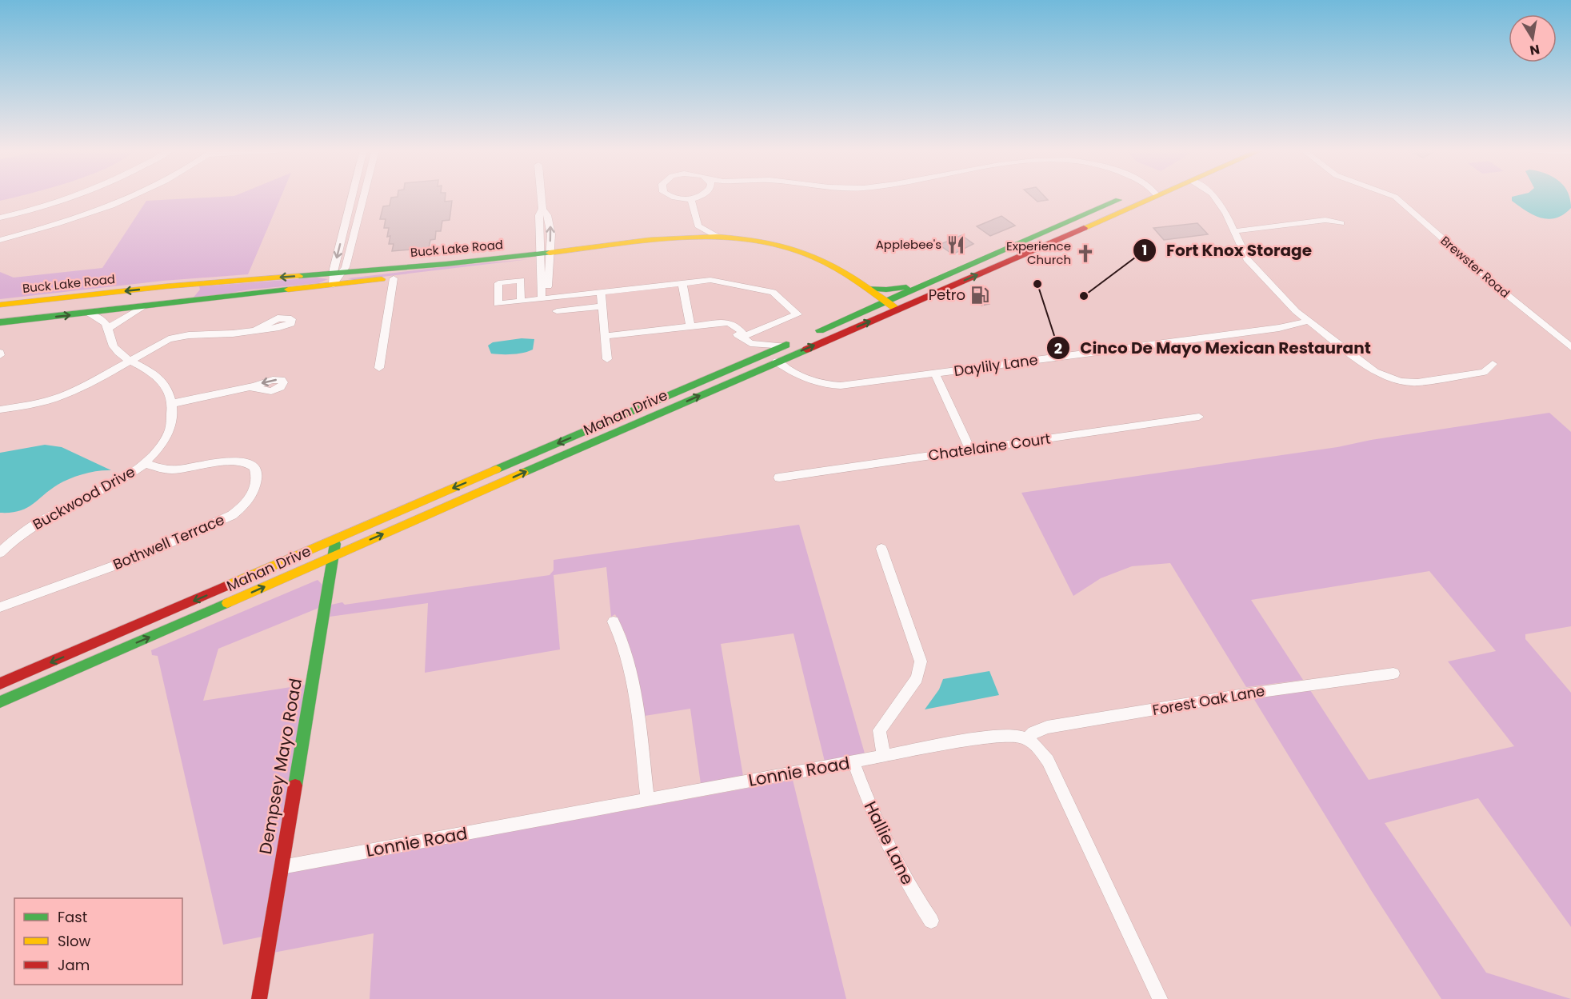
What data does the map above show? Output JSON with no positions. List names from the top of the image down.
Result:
{
  "streets": {
    "main road": ["Buck Lake Road", "Mahan Drive", "Dempsey Mayo Road"],
    "street": [
      "Brewster Road",
      "Daylily Lane",
      "Chatelaine Court",
      "Buckwood Drive",
      "Bothwell Terrace",
      "Forest Oak Lane",
      "Lonnie Road",
      "Hallie Lane"
    ]
  },
  "crossings": [
    ["Buck Lake Road", "Mahan Drive"],
    ["Daylily Lane", "Mahan Drive"],
    ["Mahan Drive", "Dempsey Mayo Road"],
    ["Buckwood Drive", "Bothwell Terrace"],
    ["Forest Oak Lane", "Lonnie Road"],
    ["Dempsey Mayo Road", "Lonnie Road"],
    ["Lonnie Road", "Hallie Lane"]
  ],
  "places": {
    "restaurant": ["Applebee's"],
    "church": ["Experience Church"],
    "other": ["Cinco De Mayo Mexican Restaurant", "Fort Knox Storage"],
    "fuel station": ["Petro"]
  },
  "legend": ["Fast", "Slow", "Jam"],
  "north": "bottom"
}
